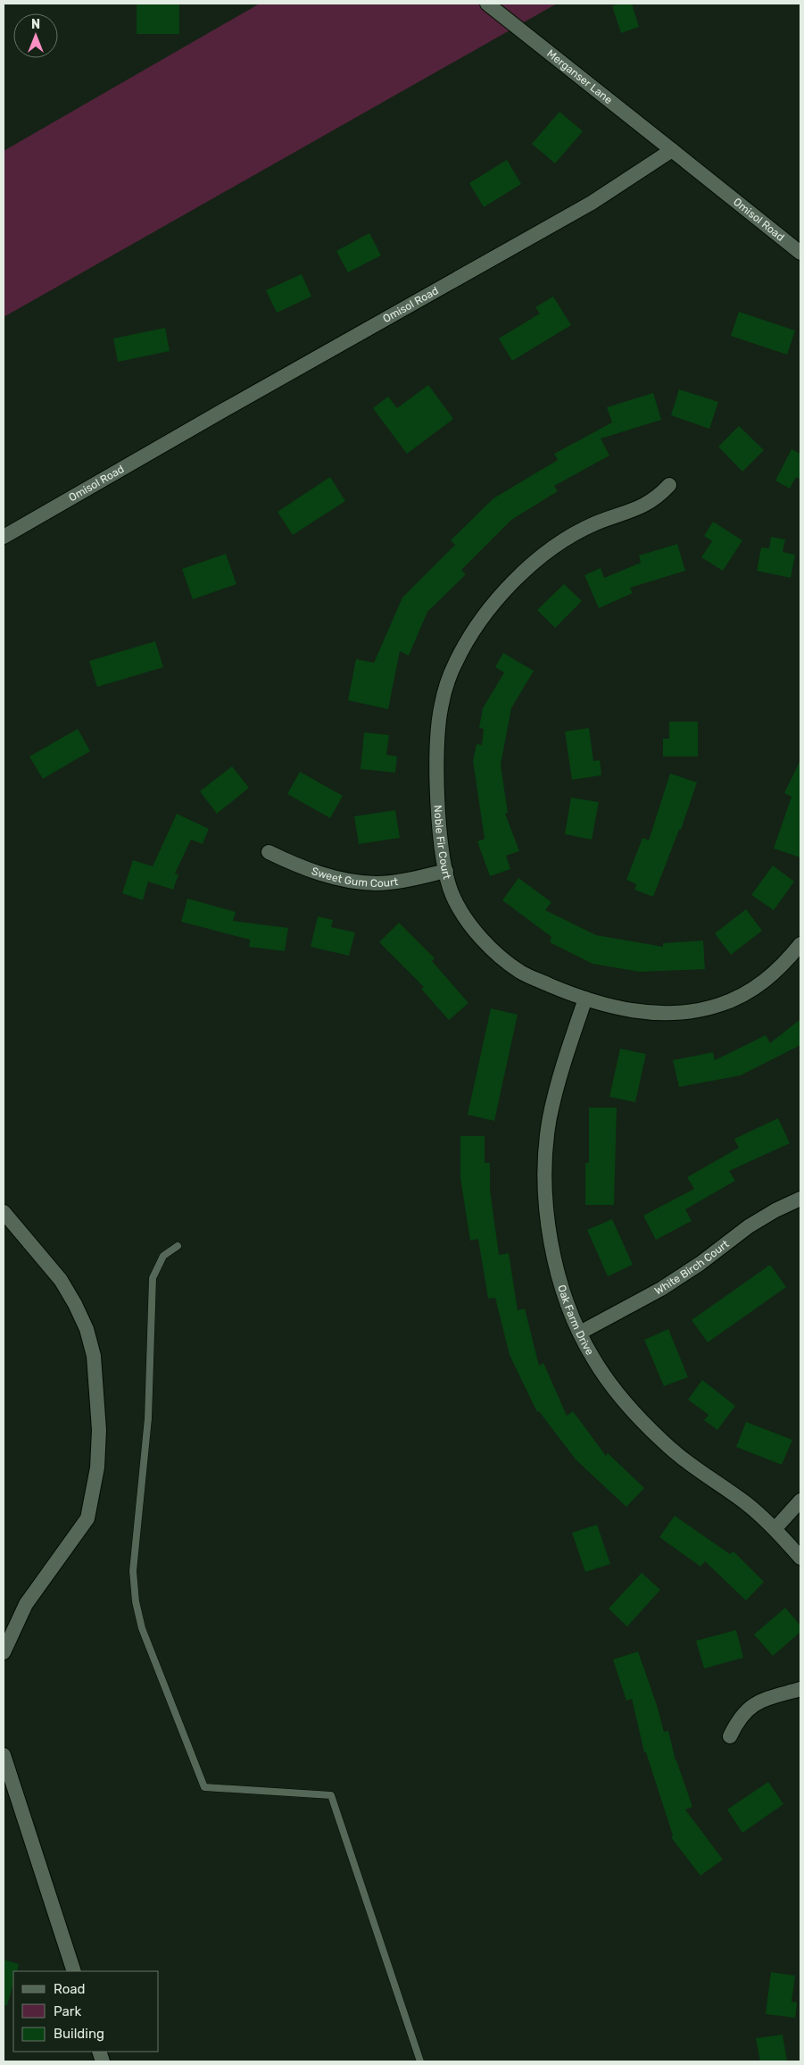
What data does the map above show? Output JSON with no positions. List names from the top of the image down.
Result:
{
  "streets": {
    "street": [
      "Merganser Lane",
      "Omisol Road",
      "Noble Fir Court",
      "Sweet Gum Court",
      "White Birch Court",
      "Oak Farm Drive"
    ]
  },
  "crossings": [
    ["Merganser Lane", "Omisol Road"],
    ["Noble Fir Court", "Sweet Gum Court"],
    ["Noble Fir Court", "Oak Farm Drive"],
    ["White Birch Court", "Oak Farm Drive"]
  ],
  "legend": ["Road", "Park", "Building"],
  "north": "top"
}
